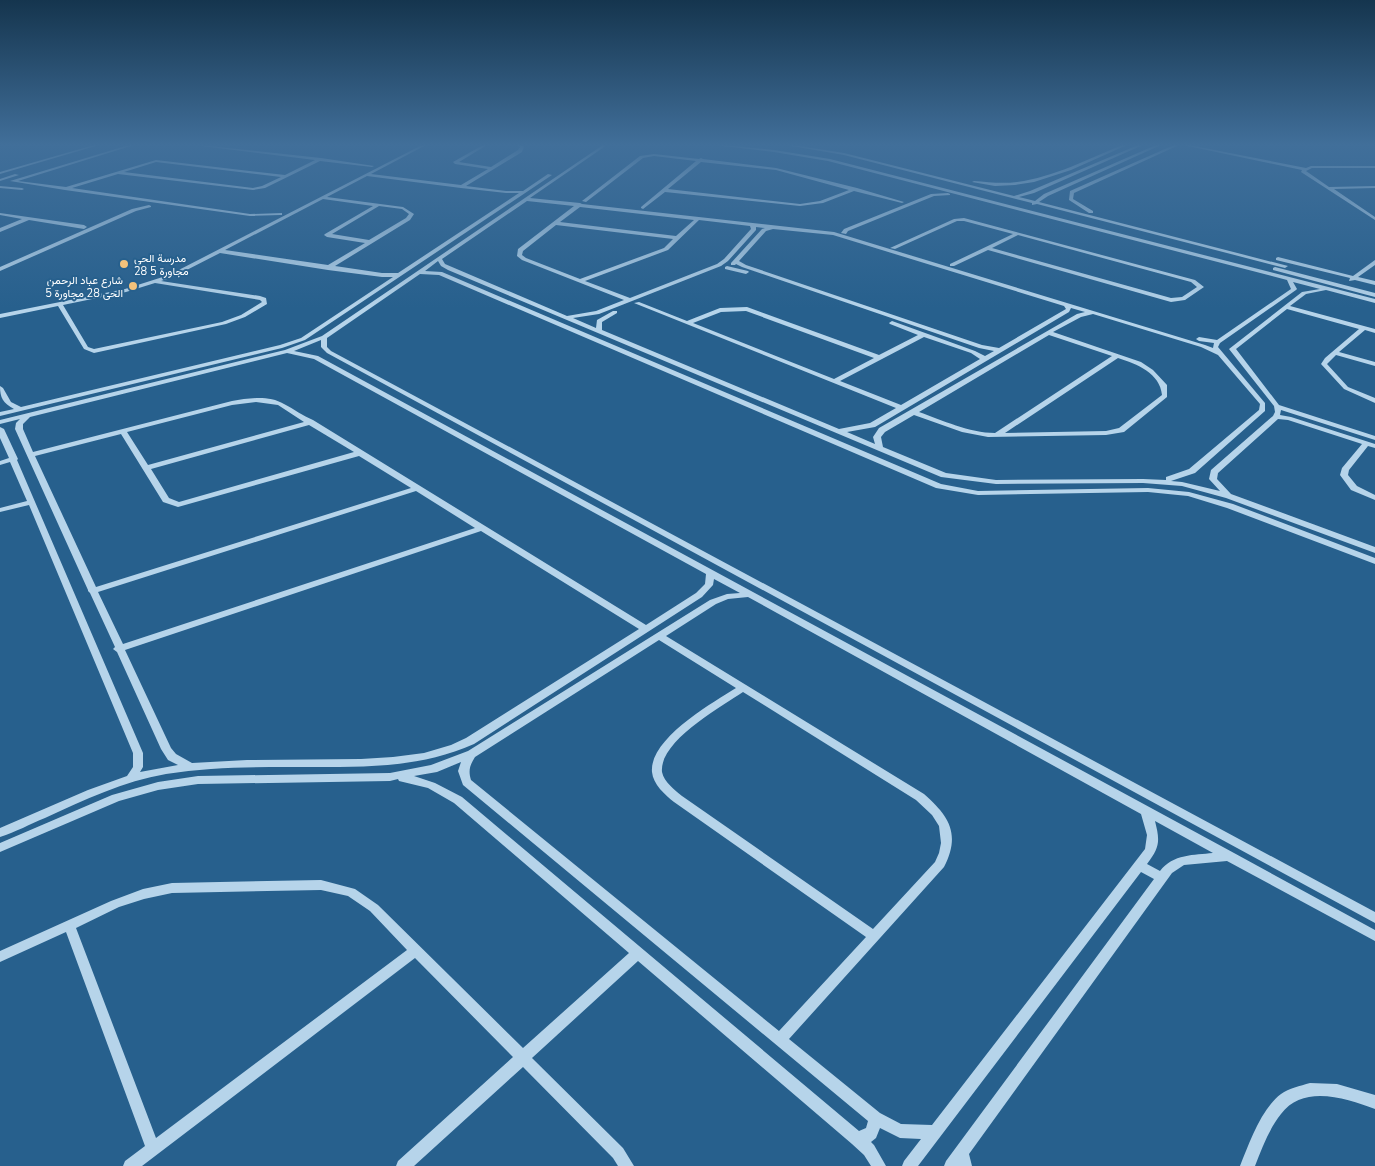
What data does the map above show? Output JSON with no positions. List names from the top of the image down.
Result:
{
  "places": ["مدرسة الحى 28 مجاورة 5", "شارع عباد الرحمن الحى 28 مجاورة 5"]
}
